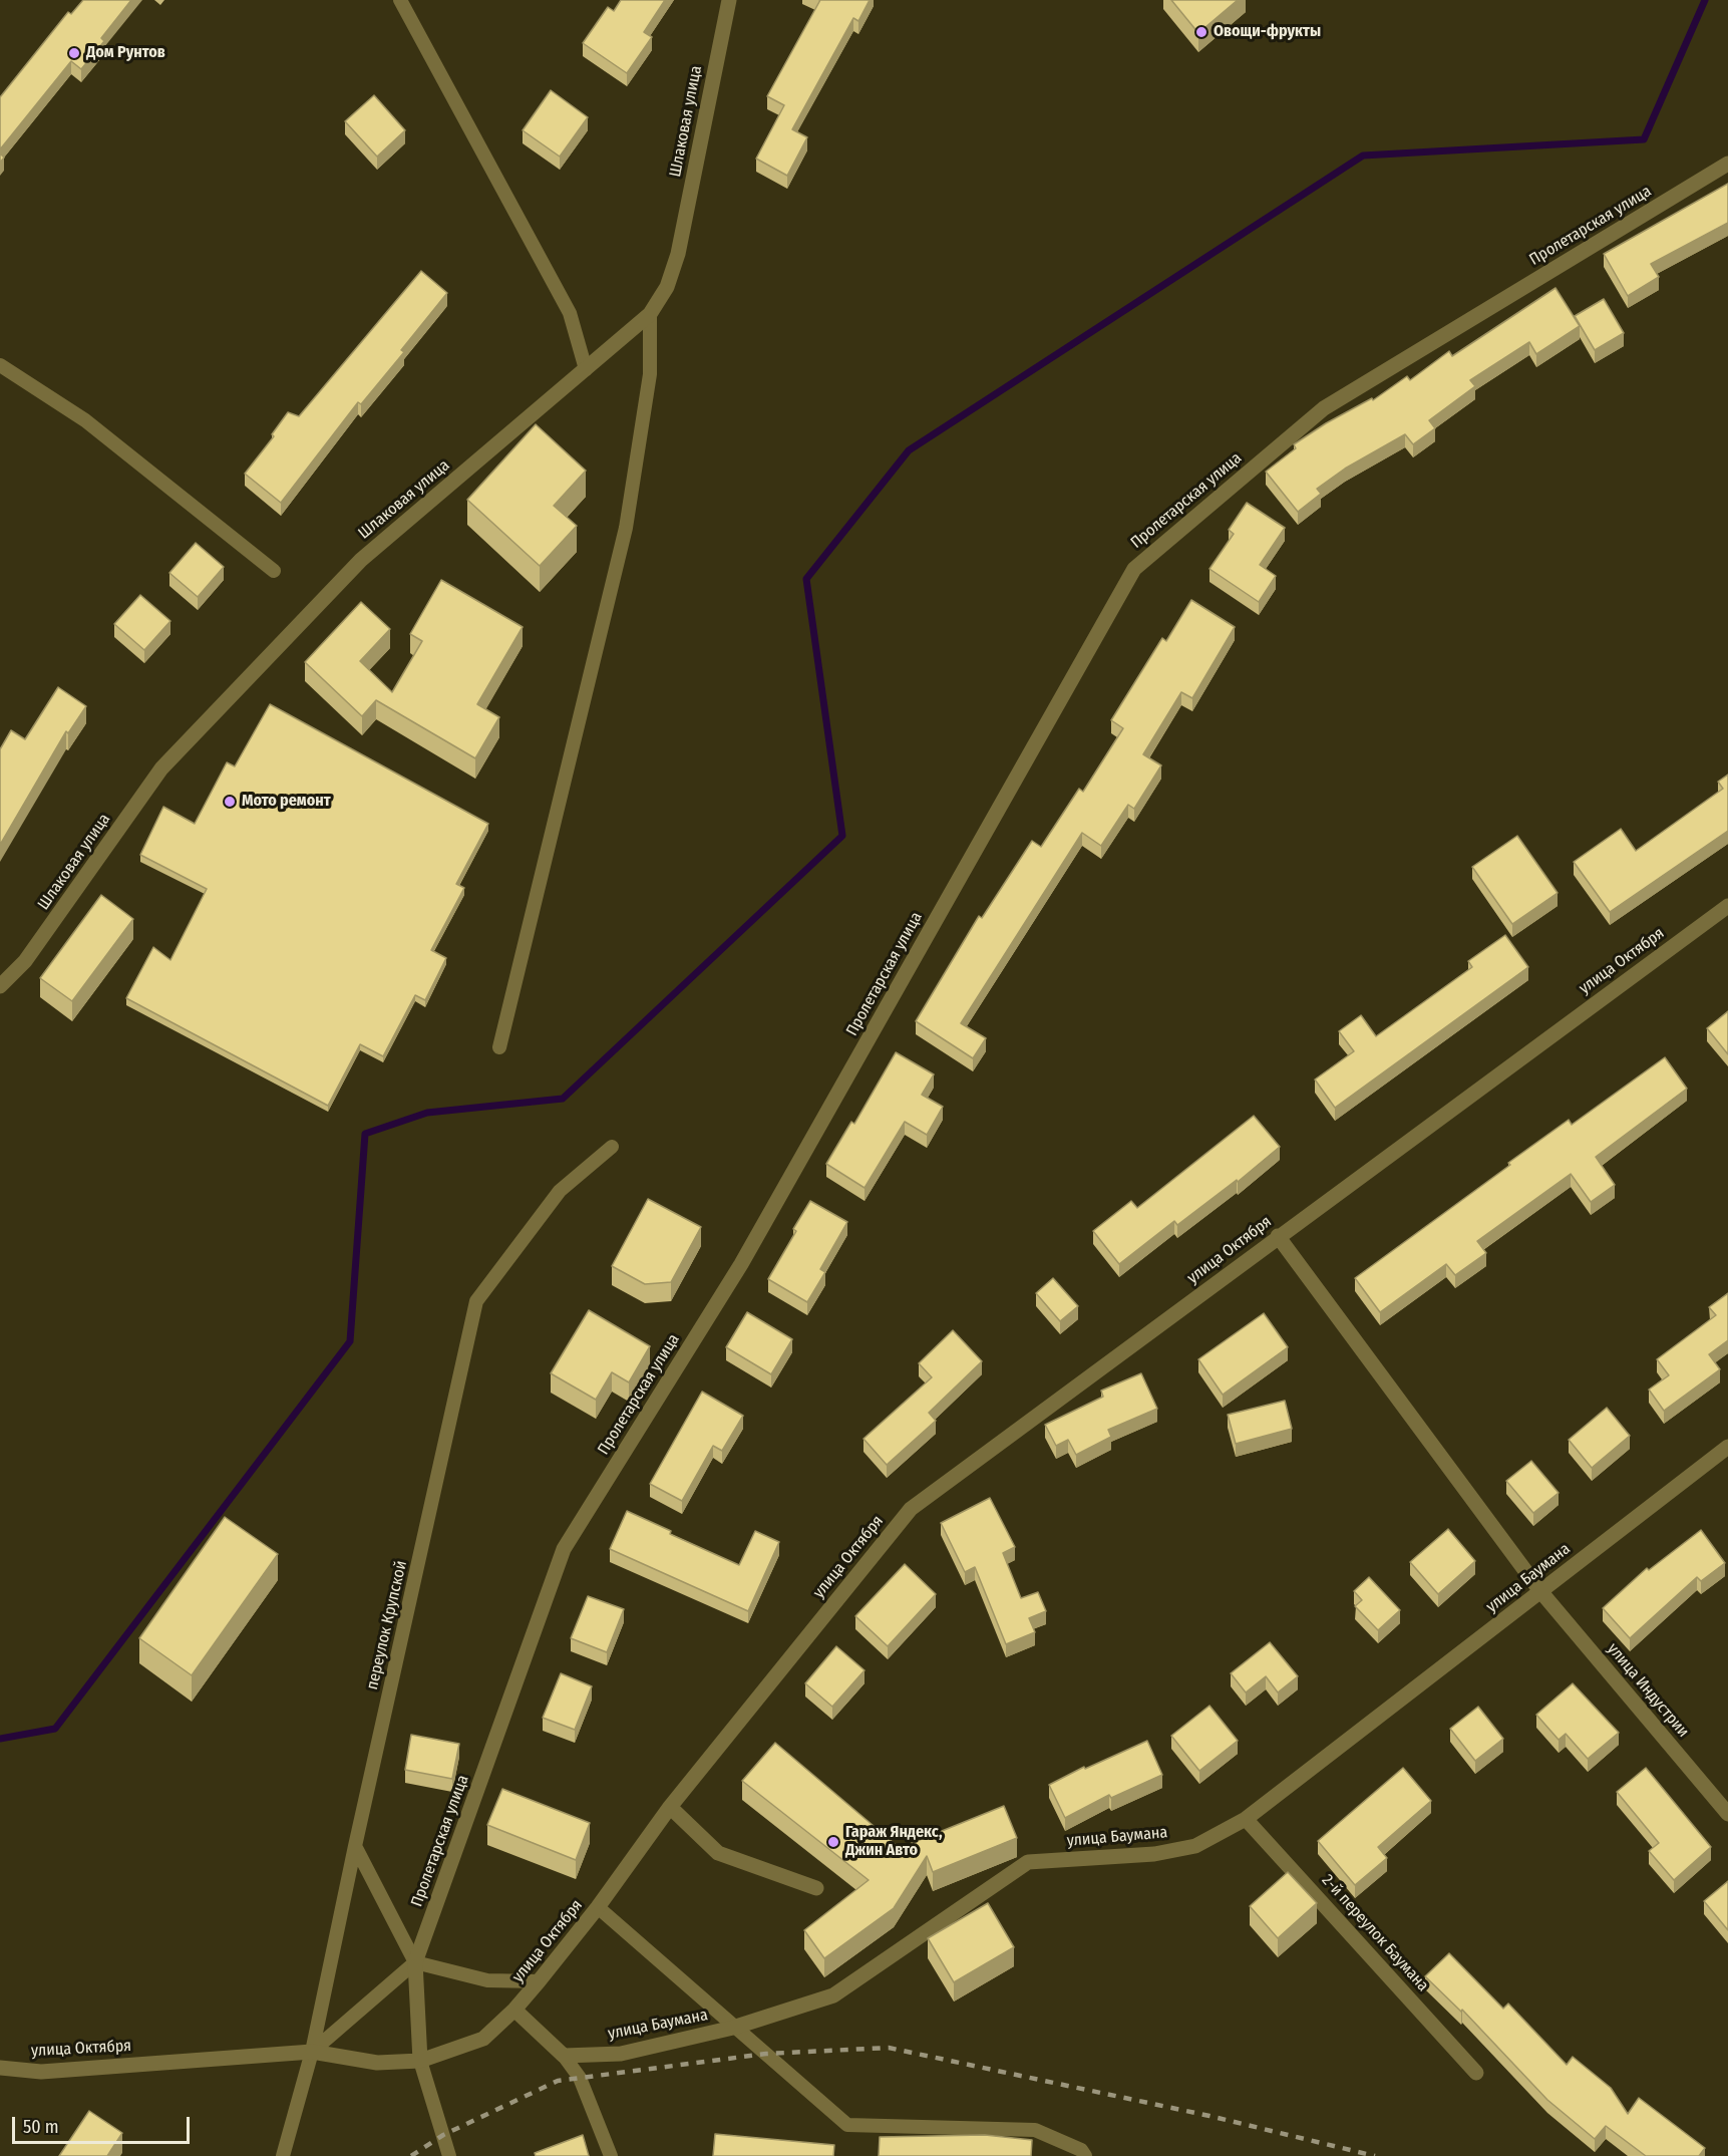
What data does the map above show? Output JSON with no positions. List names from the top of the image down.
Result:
{
  "streets": {
    "street": [
      "Шлаковая улица",
      "Пролетарская улица",
      "улица Октября",
      "улица Баумана",
      "улица Индустрии",
      "2-й переулок Баумана"
    ],
    "lane": ["переулок Крупской"]
  },
  "crossings": [
    ["Пролетарская улица", "улица Октября"],
    ["улица Октября", "переулок Крупской"],
    ["улица Октября", "улица Индустрии"],
    ["улица Баумана", "улица Индустрии"],
    ["улица Баумана", "2-й переулок Баумана"]
  ],
  "places": [
    "Овощи-фрукты",
    "Дом Рунтов",
    "Мото ремонт",
    "Гараж Яндекс, Джин Авто"
  ],
  "scale_bar": "50 m"
}
